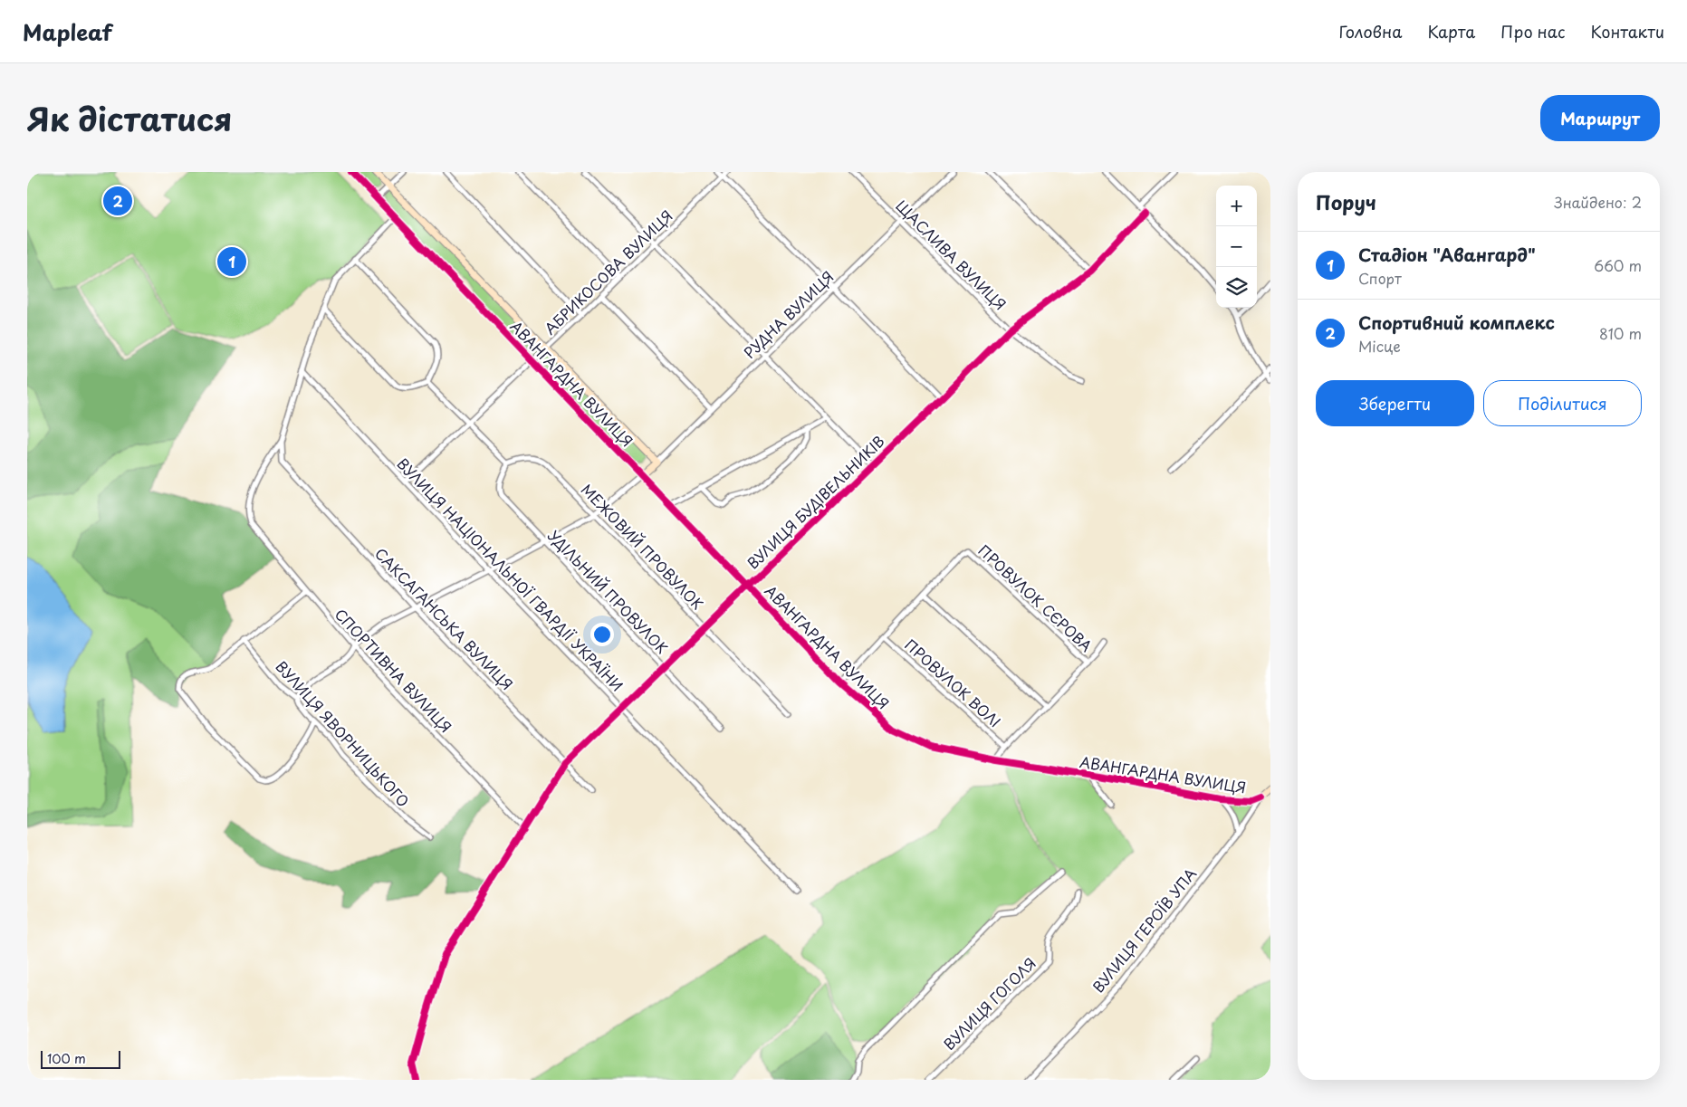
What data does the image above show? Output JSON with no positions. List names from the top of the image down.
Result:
{
  "streets": {
    "street": [
      "ЩАСЛИВА ВУЛИЦЯ",
      "АБРИКОСОВА ВУЛИЦЯ",
      "РУДНА ВУЛИЦЯ",
      "АВАНГАРДНА ВУЛИЦЯ",
      "ВУЛИЦЯ БУДІВЕЛЬНИКІВ",
      "МЕЖОВИЙ ПРОВУЛОК",
      "ВУЛИЦЯ НАЦІОНАЛЬНОЇ ГВАРДІЇ УКРАЇНИ",
      "УДІЛЬНИЙ ПРОВУЛОК",
      "ПРОВУЛОК СЄРОВА",
      "САКСАГАНСЬКА ВУЛИЦЯ",
      "СПОРТИВНА ВУЛИЦЯ",
      "ПРОВУЛОК ВОЛІ",
      "ВУЛИЦЯ ЯВОРНИЦЬКОГО",
      "ВУЛИЦЯ ГЕРОЇВ УПА",
      "ВУЛИЦЯ ГОГОЛЯ"
    ]
  },
  "crossings": [
    ["ЩАСЛИВА ВУЛИЦЯ", "РУДНА ВУЛИЦЯ"],
    ["ЩАСЛИВА ВУЛИЦЯ", "ВУЛИЦЯ БУДІВЕЛЬНИКІВ"],
    ["АБРИКОСОВА ВУЛИЦЯ", "АВАНГАРДНА ВУЛИЦЯ"],
    ["АБРИКОСОВА ВУЛИЦЯ", "ВУЛИЦЯ НАЦІОНАЛЬНОЇ ГВАРДІЇ УКРАЇНИ"],
    ["РУДНА ВУЛИЦЯ", "АВАНГАРДНА ВУЛИЦЯ"],
    ["АВАНГАРДНА ВУЛИЦЯ", "ВУЛИЦЯ БУДІВЕЛЬНИКІВ"],
    ["АВАНГАРДНА ВУЛИЦЯ", "ВУЛИЦЯ ГЕРОЇВ УПА"],
    ["ВУЛИЦЯ БУДІВЕЛЬНИКІВ", "МЕЖОВИЙ ПРОВУЛОК"],
    ["ВУЛИЦЯ БУДІВЕЛЬНИКІВ", "ВУЛИЦЯ НАЦІОНАЛЬНОЇ ГВАРДІЇ УКРАЇНИ"],
    ["ВУЛИЦЯ БУДІВЕЛЬНИКІВ", "УДІЛЬНИЙ ПРОВУЛОК"],
    ["ВУЛИЦЯ БУДІВЕЛЬНИКІВ", "САКСАГАНСЬКА ВУЛИЦЯ"],
    ["ВУЛИЦЯ БУДІВЕЛЬНИКІВ", "СПОРТИВНА ВУЛИЦЯ"],
    ["МЕЖОВИЙ ПРОВУЛОК", "УДІЛЬНИЙ ПРОВУЛОК"],
    ["САКСАГАНСЬКА ВУЛИЦЯ", "СПОРТИВНА ВУЛИЦЯ"]
  ],
  "scale_bar": "100 m",
  "page": {
    "header": "Mapleaf",
    "nav": [
      "Головна",
      "Карта",
      "Про нас",
      "Контакти"
    ],
    "title": "Як дістатися",
    "buttons": [
      "Маршрут",
      ["Зберегти", "Поділитися"]
    ],
    "heading": ["Поруч", "Знайдено: 2"],
    "pins": ["2", "1"],
    "map_buttons": ["+", "−"],
    "list": [
      {
        "mark": "1",
        "name": "Стадіон \"Авангард\"",
        "note": "Спорт",
        "value": "660 m"
      },
      {
        "mark": "2",
        "name": "Спортивний комплекс",
        "note": "Місце",
        "value": "810 m"
      }
    ],
    "scale": "100 m"
  }
}
